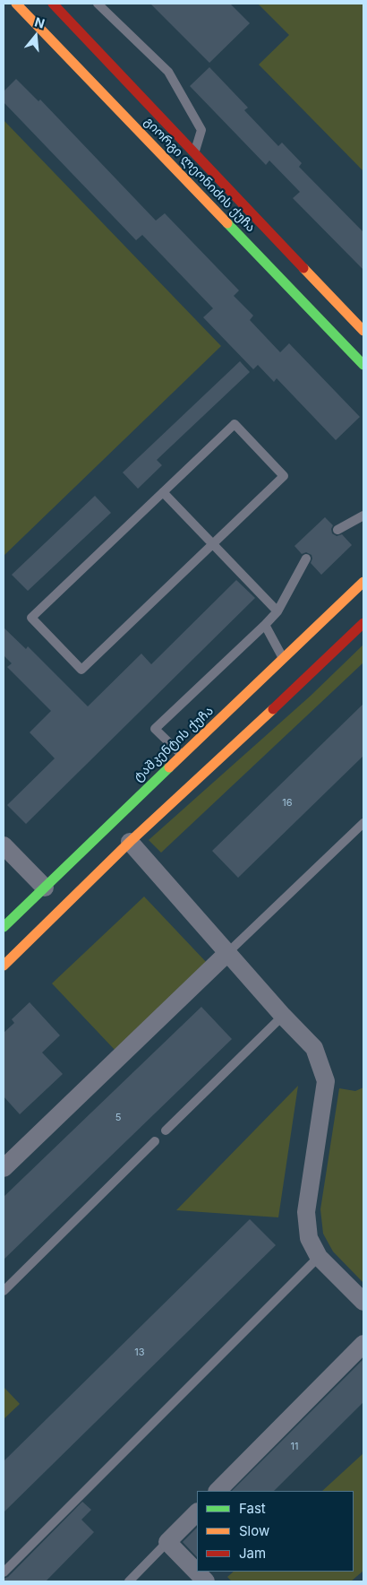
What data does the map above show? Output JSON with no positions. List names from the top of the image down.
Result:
{
  "streets": {
    "main road": ["გიორგი ლეონიძის ქუჩა", "ტაშკენტის ქუჩა"]
  },
  "house_numbers": [
    "16",
    "5",
    "13",
    "11"
  ],
  "legend": ["Fast", "Slow", "Jam"],
  "north": "top"
}
